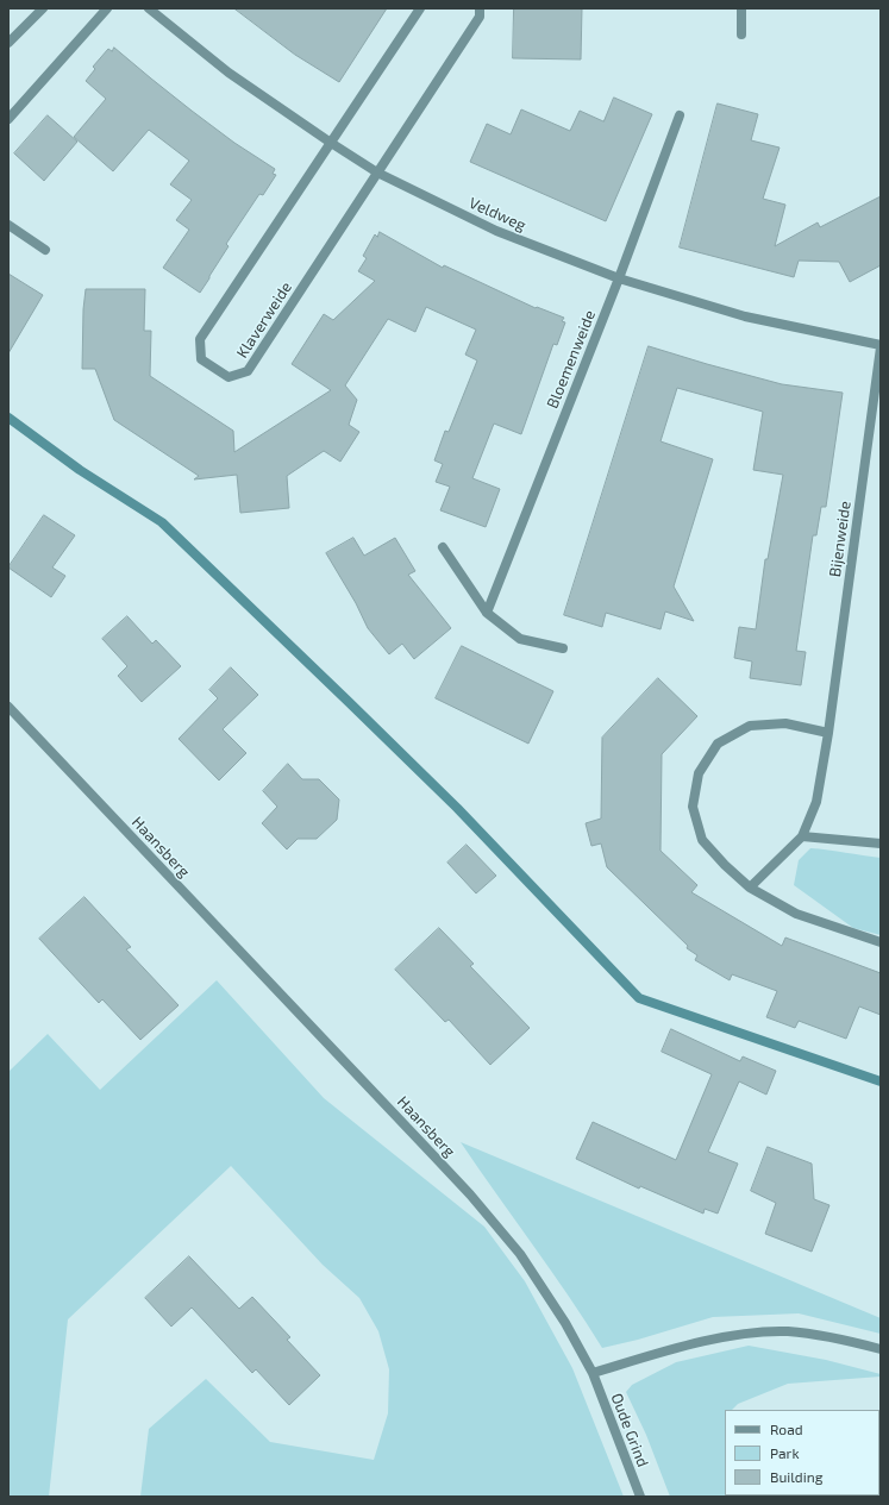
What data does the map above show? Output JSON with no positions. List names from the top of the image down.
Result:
{
  "streets": {
    "street": [
      "Veldweg",
      "Klaverweide",
      "Bloemenweide",
      "Bijenweide",
      "Haansberg",
      "Oude Grind"
    ]
  },
  "crossings": [
    ["Veldweg", "Klaverweide"],
    ["Veldweg", "Bloemenweide"],
    ["Veldweg", "Bijenweide"],
    ["Haansberg", "Oude Grind"]
  ],
  "legend": ["Road", "Park", "Building"]
}
